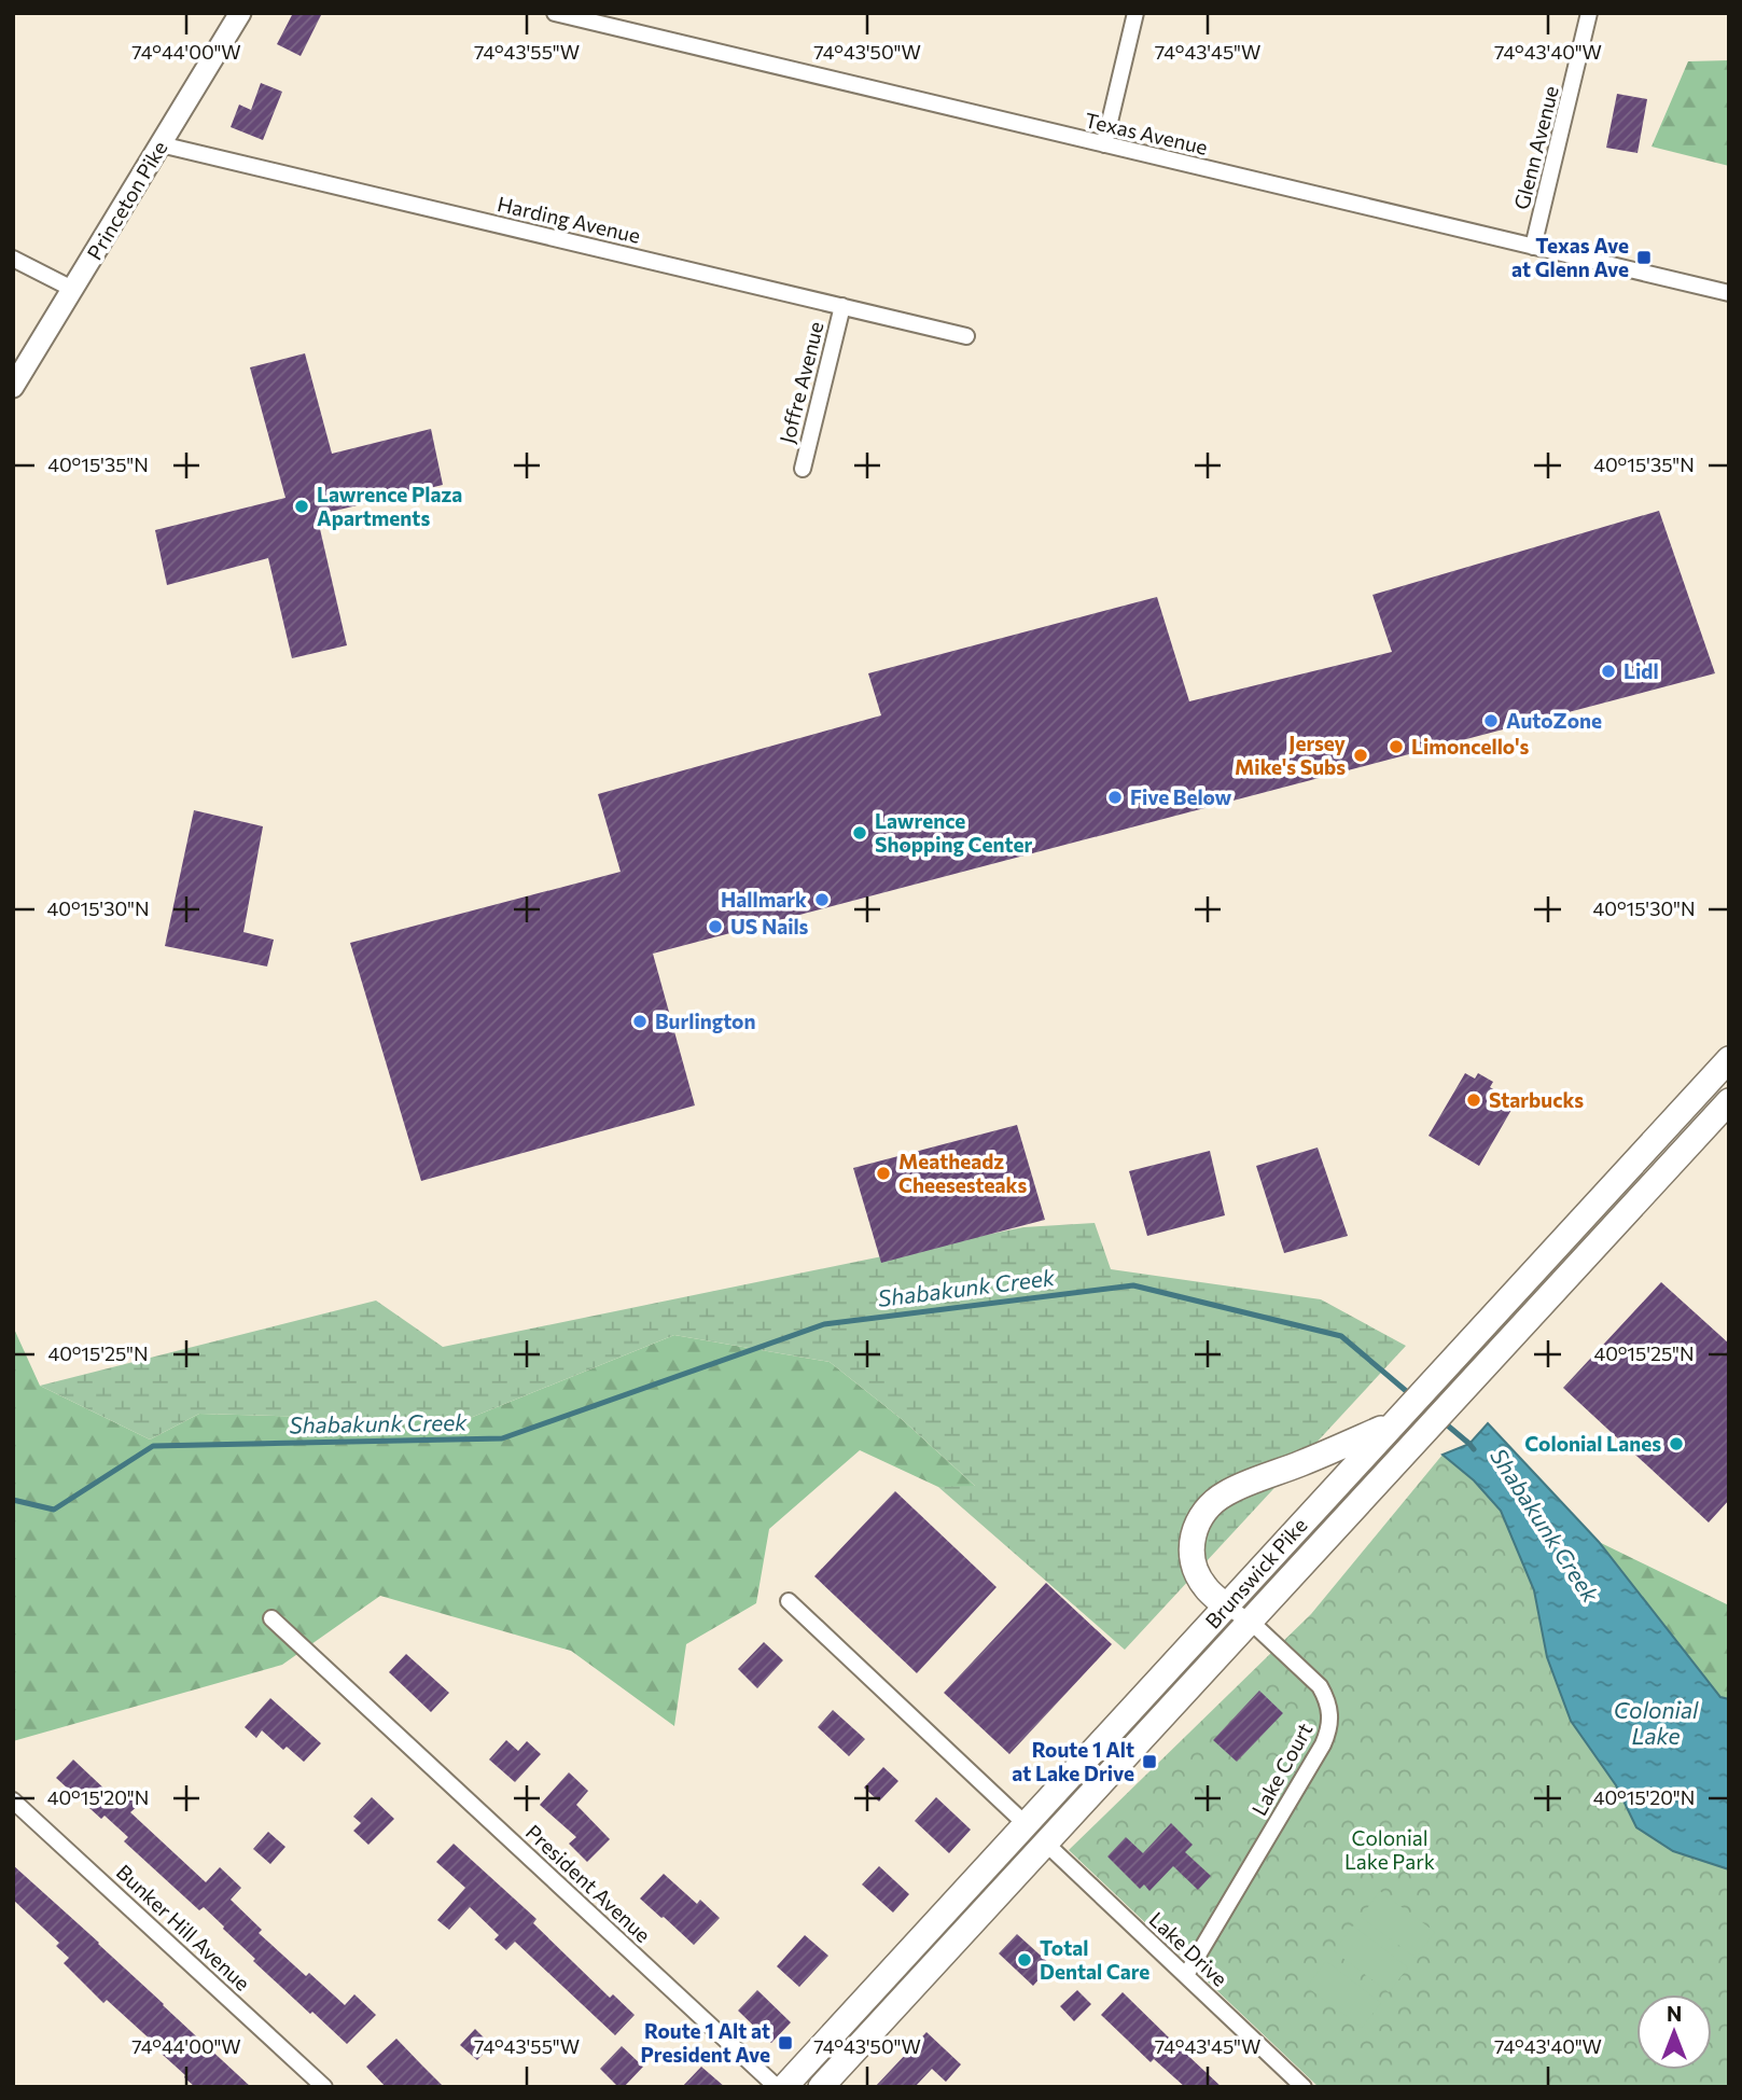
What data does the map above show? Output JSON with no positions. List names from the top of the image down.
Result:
{
  "streets": {
    "main road": ["Princeton Pike", "Brunswick Pike"],
    "street": [
      "Texas Avenue",
      "Glenn Avenue",
      "Harding Avenue",
      "Joffre Avenue",
      "Lake Court",
      "President Avenue",
      "Bunker Hill Avenue",
      "Lake Drive"
    ]
  },
  "crossings": [
    ["Texas Avenue", "Glenn Avenue"],
    ["Princeton Pike", "Harding Avenue"],
    ["Harding Avenue", "Joffre Avenue"],
    ["Brunswick Pike", "Lake Court"],
    ["Brunswick Pike", "Lake Drive"],
    ["Lake Court", "Lake Drive"]
  ],
  "water": ["Shabakunk Creek", "Colonial Lake"],
  "parks": ["Colonial Lake Park"],
  "places": {
    "transit": ["Texas Ave at Glenn Ave", "Route 1 Alt at Lake Drive", "Route 1 Alt at President Ave"],
    "other": [
      "Lawrence Plaza Apartments",
      "Lidl",
      "AutoZone",
      "Limoncello's",
      "Jersey Mike's Subs",
      "Five Below",
      "Lawrence Shopping Center",
      "Hallmark",
      "US Nails",
      "Burlington",
      "Starbucks",
      "Meatheadz Cheesesteaks",
      "Colonial Lanes",
      "Total Dental Care"
    ]
  },
  "north": "top",
  "coordinates": [
    "74°44'00\"W",
    "74°43'55\"W",
    "74°43'50\"W",
    "74°43'45\"W",
    "74°43'40\"W",
    "40°15'35\"N",
    "40°15'30\"N",
    "40°15'25\"N",
    "40°15'20\"N"
  ]
}
